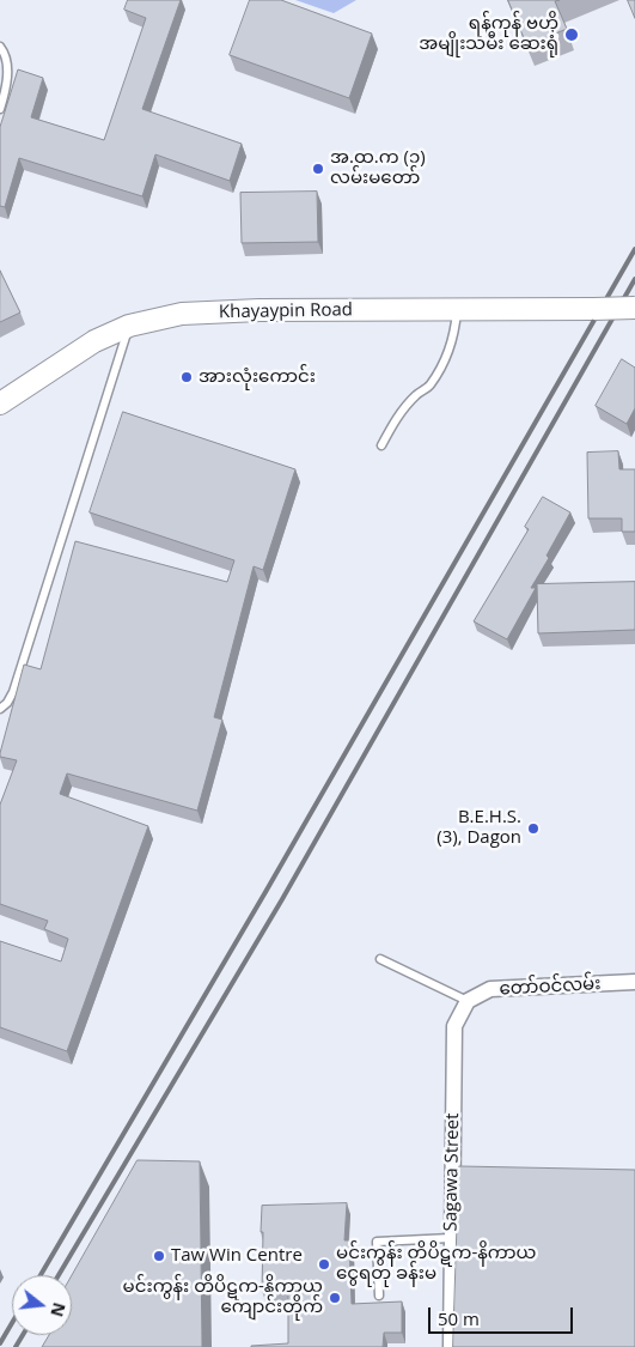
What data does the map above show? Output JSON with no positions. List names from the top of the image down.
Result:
{
  "streets": {
    "street": ["Khayaypin Road", "တော်ဝင်လမ်း", "Sagawa Street"]
  },
  "crossings": [
    ["တော်ဝင်လမ်း", "Sagawa Street"]
  ],
  "places": [
    "ရန်ကုန် ဗဟို အမျိုးသမီး ဆေးရုံ",
    "အ.ထ.က (၁) လမ်းမတော်",
    "အားလုံးကောင်း",
    "B.E.H.S. (3), Dagon",
    "Taw Win Centre",
    "မင်းကွန်း တိပိဋက-နိကာယ ငွေရတု ခန်းမ",
    "မင်းကွန်း တိပိဋက-နိကာယ ကျောင်းတိုက်"
  ],
  "scale_bar": "50 m",
  "north": "right"
}
